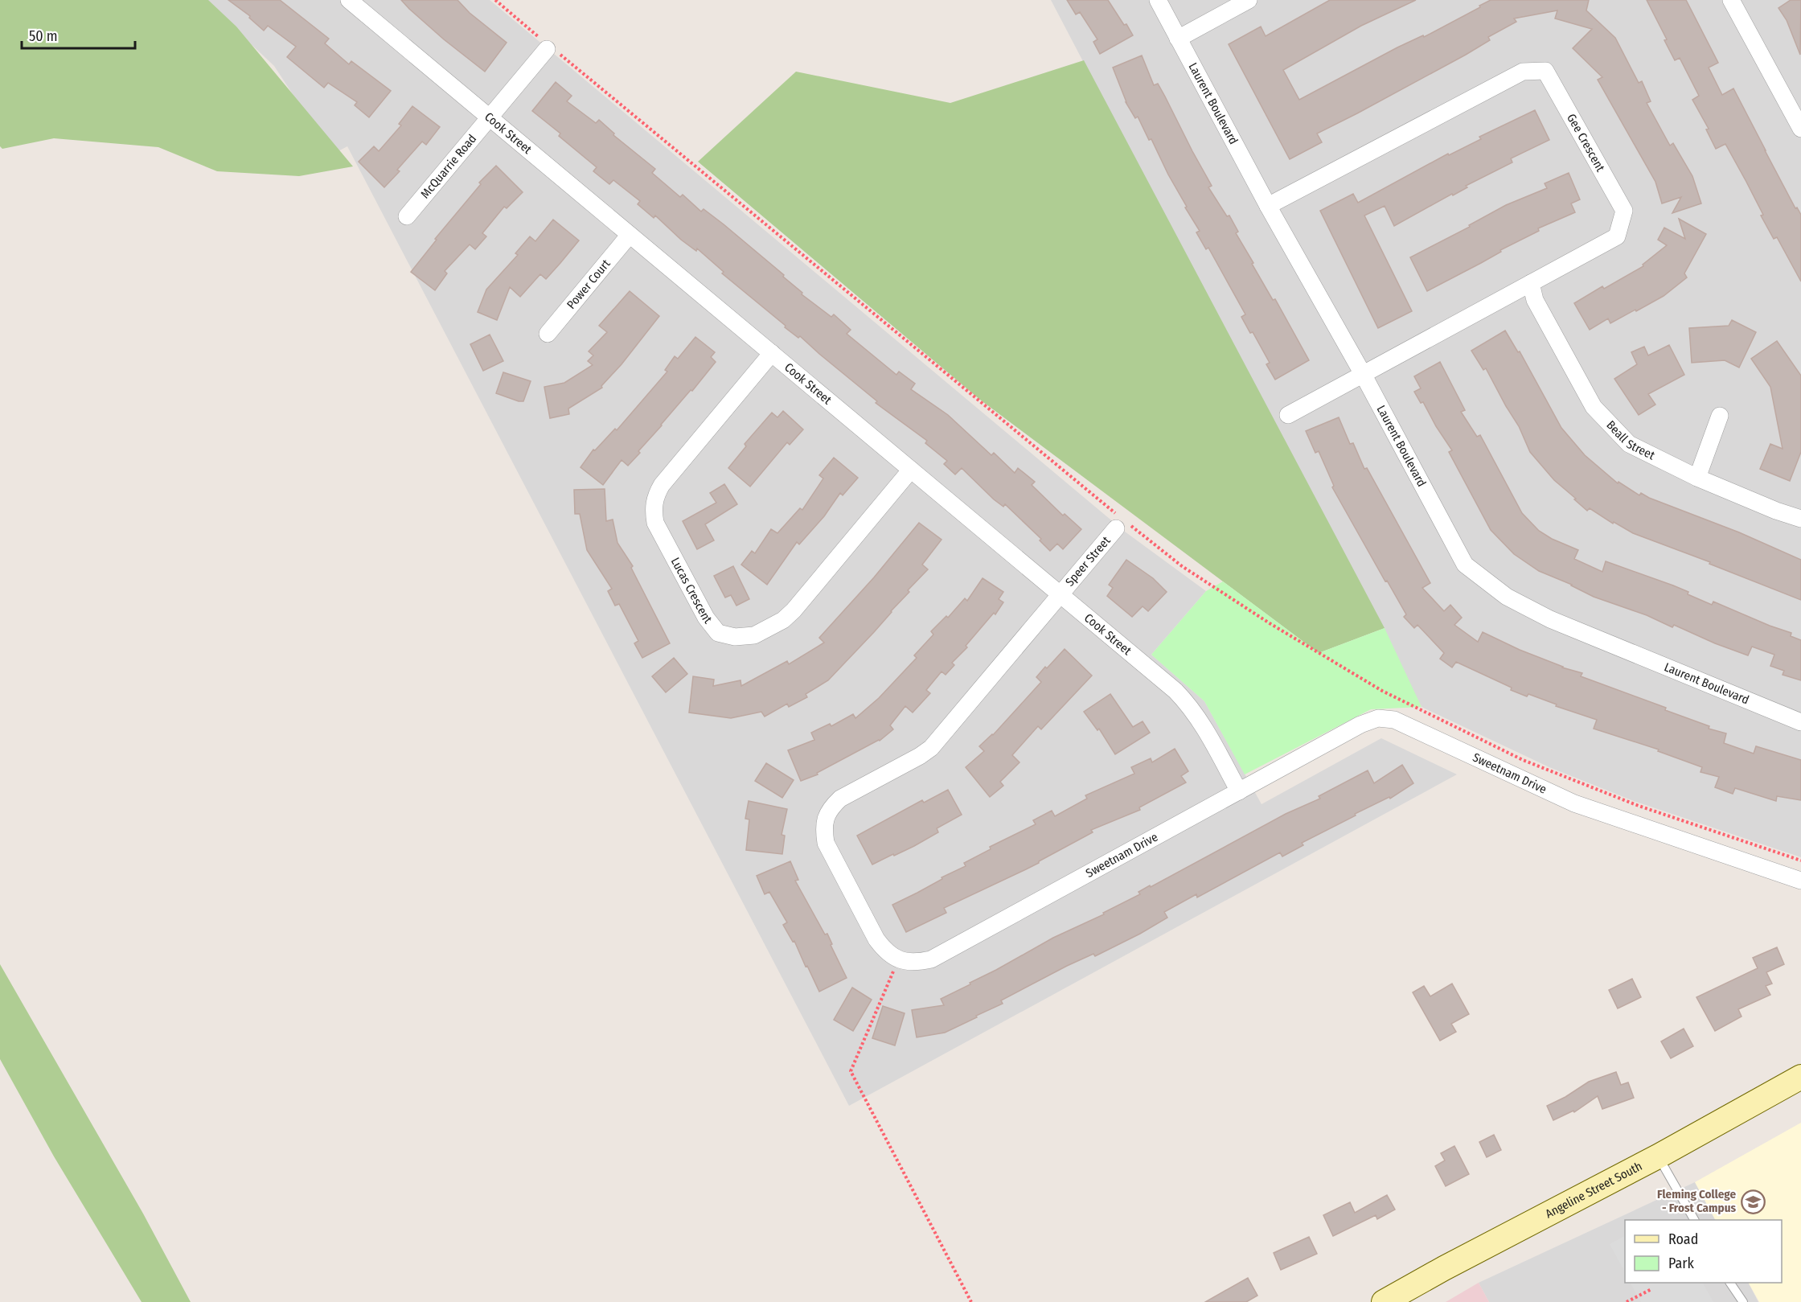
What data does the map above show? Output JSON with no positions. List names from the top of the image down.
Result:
{
  "streets": {
    "main road": ["Angeline Street South"],
    "street": [
      "Laurent Boulevard",
      "Cook Street",
      "Gee Crescent",
      "McQuarrie Road",
      "Power Court",
      "Beall Street",
      "Speer Street",
      "Lucas Crescent",
      "Sweetnam Drive"
    ]
  },
  "crossings": [
    ["Laurent Boulevard", "Gee Crescent"],
    ["Cook Street", "McQuarrie Road"],
    ["Cook Street", "Power Court"],
    ["Cook Street", "Speer Street"],
    ["Cook Street", "Lucas Crescent"],
    ["Cook Street", "Sweetnam Drive"],
    ["Gee Crescent", "Beall Street"]
  ],
  "places": {
    "school or university": ["Fleming College - Frost Campus"]
  },
  "legend": ["Road", "Park"],
  "scale_bar": "50 m"
}
